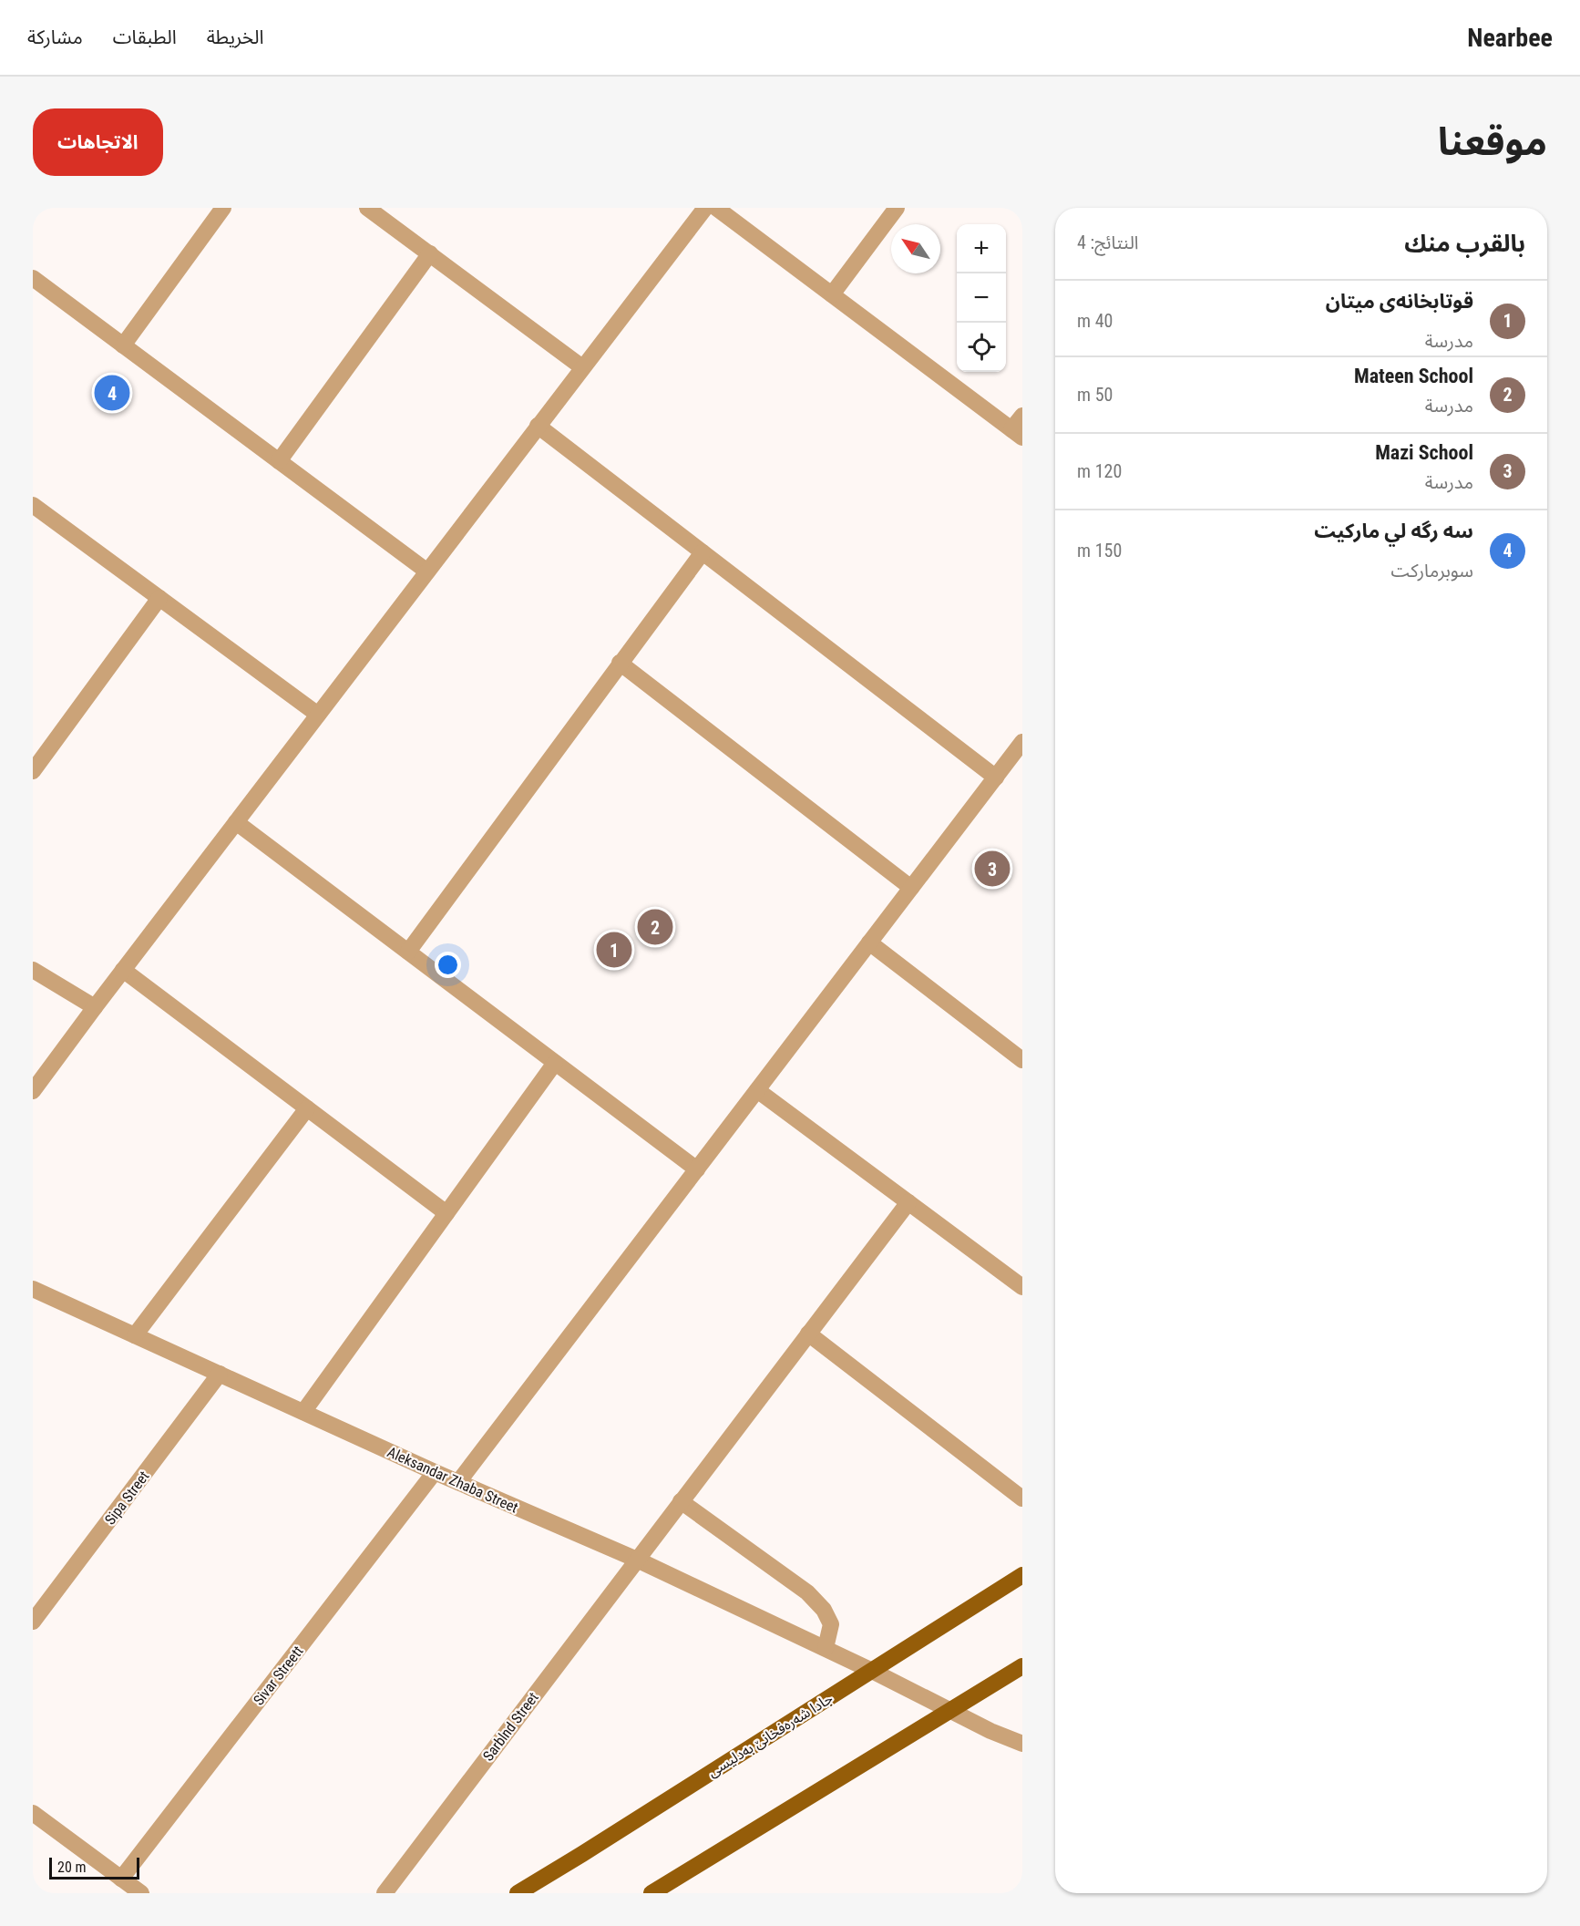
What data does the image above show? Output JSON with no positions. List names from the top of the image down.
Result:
{
  "streets": {
    "main road": ["جادا شەرەفخانێ بەدلیسی"],
    "street": [
      "Aleksandar Zhaba Street",
      "Sipa Street",
      "Sivar Streett",
      "Sarblnd Street"
    ]
  },
  "crossings": [
    ["Aleksandar Zhaba Street", "Sipa Street"],
    ["Aleksandar Zhaba Street", "Sivar Streett"],
    ["Aleksandar Zhaba Street", "Sarblnd Street"],
    ["Aleksandar Zhaba Street", "جادا شەرەفخانێ بەدلیسی"]
  ],
  "scale_bar": "20 m",
  "north": "top left",
  "page": {
    "header": "Nearbee",
    "nav": ["الخريطة", "الطبقات", "مشاركة"],
    "title": "موقعنا",
    "buttons": "الاتجاهات",
    "heading": ["بالقرب منك", "النتائج: 4"],
    "map_buttons": ["+", "−"],
    "list": [
      {
        "mark": "1",
        "name": "قوتابخانەی میتان",
        "note": "مدرسة",
        "value": "40 m"
      },
      {
        "mark": "2",
        "name": "Mateen School",
        "note": "مدرسة",
        "value": "50 m"
      },
      {
        "mark": "3",
        "name": "Mazi School",
        "note": "مدرسة",
        "value": "120 m"
      },
      {
        "mark": "4",
        "name": "سه رگه لي ماركيت",
        "note": "سوبرماركت",
        "value": "150 m"
      }
    ],
    "pins": [
      "4",
      "3",
      "2",
      "1"
    ],
    "scale": "20 m"
  }
}
